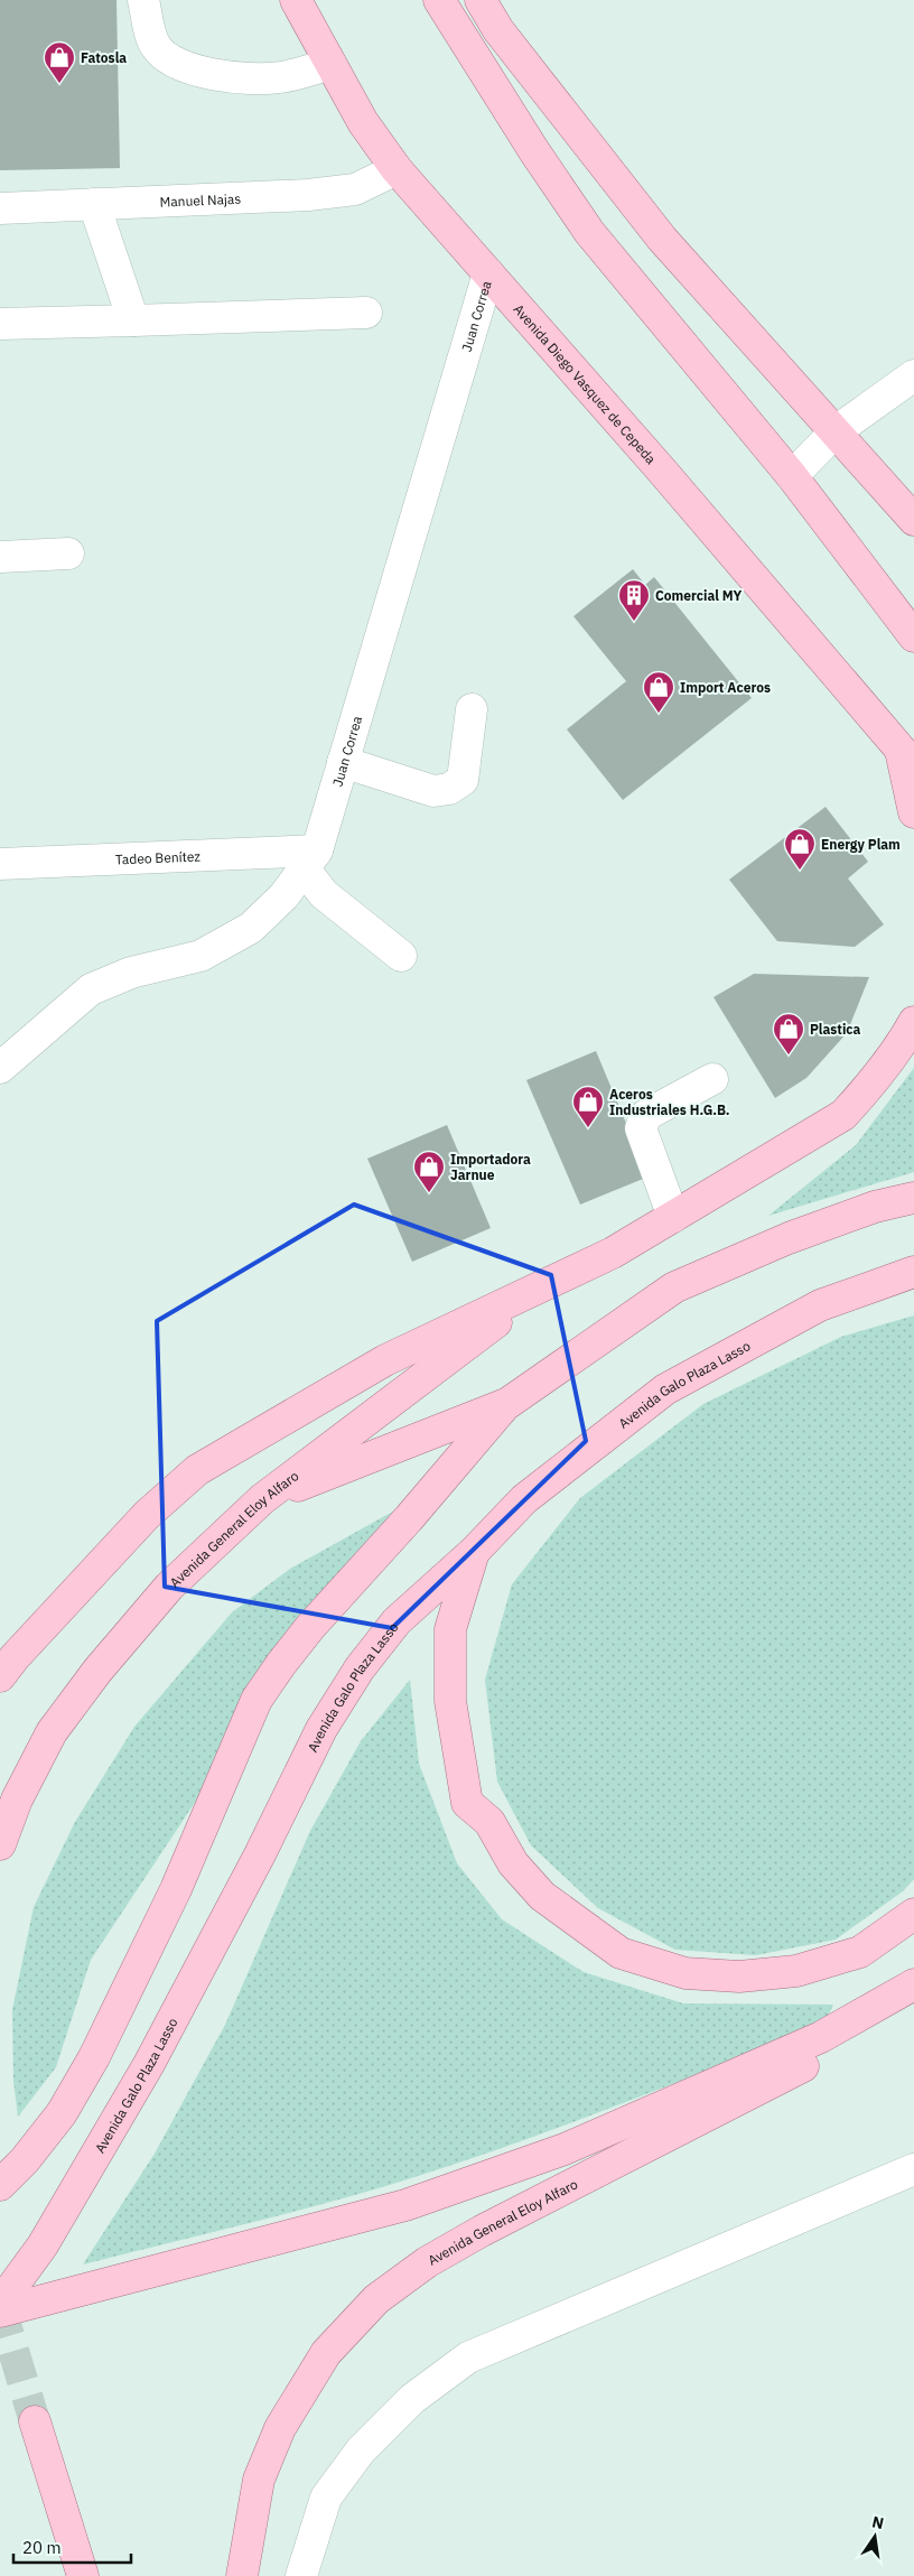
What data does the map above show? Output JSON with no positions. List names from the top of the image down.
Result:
{
  "streets": {
    "main road": ["Avenida Diego Vasquez de Cepeda", "Avenida Galo Plaza Lasso", "Avenida General Eloy Alfaro"],
    "street": ["Manuel Najas", "Juan Correa", "Tadeo Benítez"]
  },
  "crossings": [
    ["Manuel Najas", "Avenida Diego Vasquez de Cepeda"],
    ["Juan Correa", "Avenida Diego Vasquez de Cepeda"],
    ["Juan Correa", "Tadeo Benítez"]
  ],
  "places": {
    "shop": [
      "Fatosla",
      "Import Aceros",
      "Energy Plam",
      "Plastica",
      "Aceros Industriales H.G.B.",
      "Importadora Jarnue"
    ],
    "building": ["Comercial MY"]
  },
  "scale_bar": "20 m",
  "north": "top"
}
